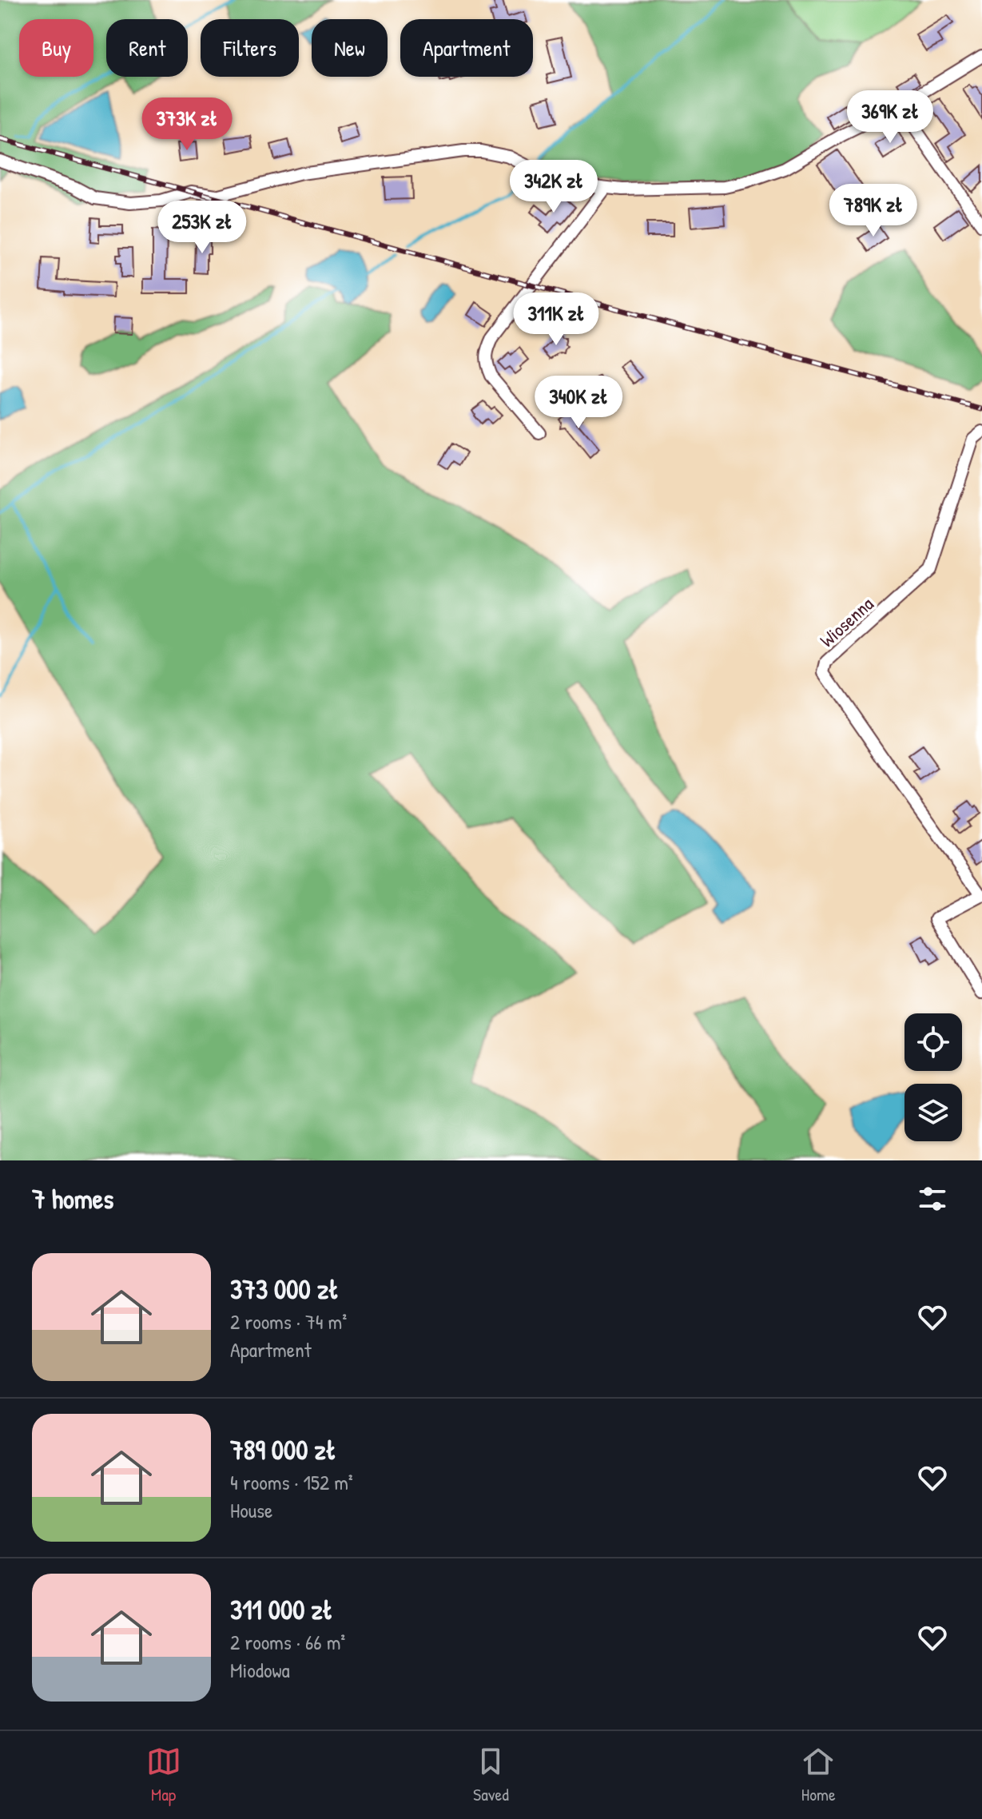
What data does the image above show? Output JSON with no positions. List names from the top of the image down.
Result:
{
  "streets": {
    "street": ["Wiosenna"]
  },
  "page": {
    "chip": [
      "Buy",
      "Rent",
      "Filters",
      "New",
      "Apartment"
    ],
    "price": [
      "369K zł",
      "373K zł",
      "342K zł",
      "789K zł",
      "253K zł",
      "311K zł",
      "340K zł"
    ],
    "heading": "7 homes",
    "list": [
      {
        "name": "373 000 zł",
        "note": "2 rooms · 74 m² · Apartment"
      },
      {
        "name": "789 000 zł",
        "note": "4 rooms · 152 m² · House"
      },
      {
        "name": "311 000 zł",
        "note": "2 rooms · 66 m² · Miodowa"
      }
    ],
    "tabs": ["Map", "Saved", "Home"]
  }
}
